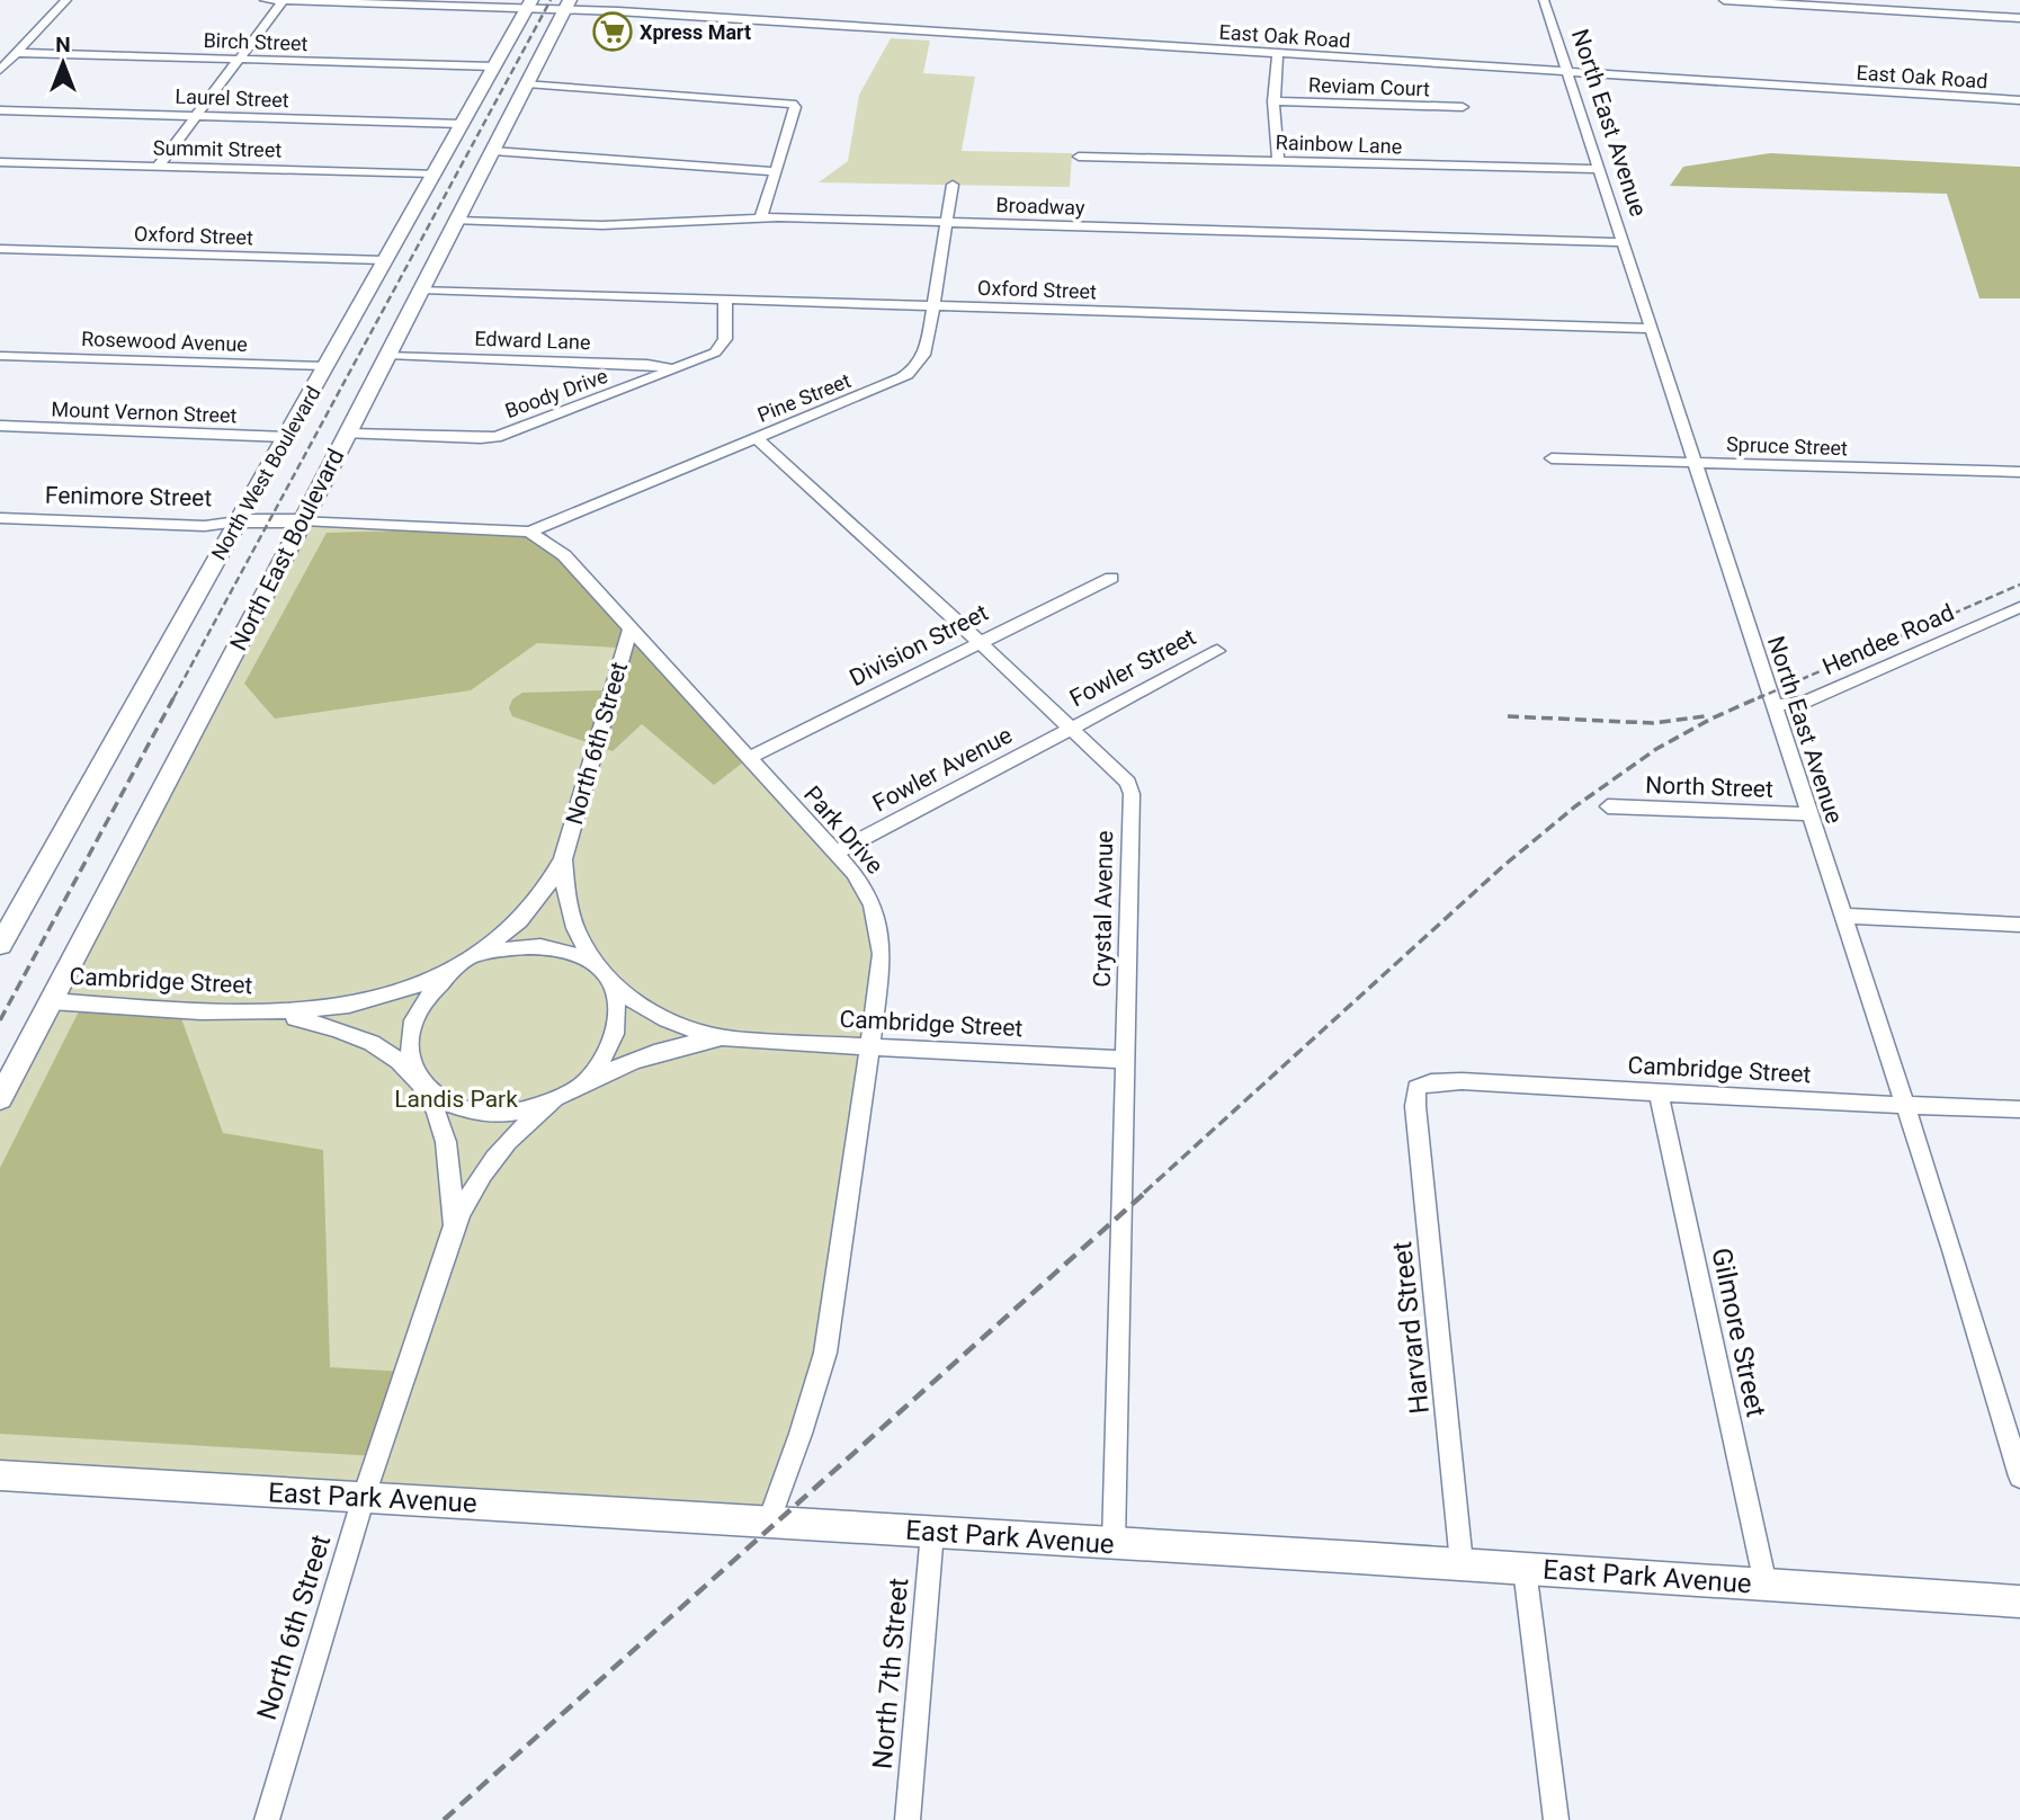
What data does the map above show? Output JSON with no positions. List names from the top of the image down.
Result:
{
  "streets": {
    "main road": [
      "North West Boulevard",
      "Fenimore Street",
      "North East Boulevard",
      "East Park Avenue"
    ],
    "street": [
      "East Oak Road",
      "Birch Street",
      "Reviam Court",
      "Laurel Street",
      "North East Avenue",
      "Rainbow Lane",
      "Summit Street",
      "Broadway",
      "Oxford Street",
      "Edward Lane",
      "Rosewood Avenue",
      "Boody Drive",
      "Pine Street",
      "Mount Vernon Street",
      "Spruce Street",
      "Hendee Road",
      "Division Street",
      "Fowler Street",
      "North 6th Street",
      "Fowler Avenue",
      "North Street",
      "Park Drive",
      "Crystal Avenue",
      "Cambridge Street",
      "Harvard Street",
      "Gilmore Street",
      "North 7th Street"
    ]
  },
  "crossings": [
    ["East Oak Road", "North East Avenue"],
    ["East Oak Road", "North West Boulevard"],
    ["East Oak Road", "North East Boulevard"],
    ["Birch Street", "North West Boulevard"],
    ["Laurel Street", "North West Boulevard"],
    ["North East Avenue", "Rainbow Lane"],
    ["North East Avenue", "Broadway"],
    ["North East Avenue", "Oxford Street"],
    ["North East Avenue", "Spruce Street"],
    ["North East Avenue", "Hendee Road"],
    ["North East Avenue", "North Street"],
    ["North East Avenue", "Cambridge Street"],
    ["Summit Street", "North West Boulevard"],
    ["Broadway", "Pine Street"],
    ["Broadway", "North East Boulevard"],
    ["Oxford Street", "Boody Drive"],
    ["Oxford Street", "Pine Street"],
    ["Oxford Street", "North West Boulevard"],
    ["Oxford Street", "North East Boulevard"],
    ["Edward Lane", "Boody Drive"],
    ["Edward Lane", "North East Boulevard"],
    ["Rosewood Avenue", "North West Boulevard"],
    ["Boody Drive", "North East Boulevard"],
    ["Pine Street", "Park Drive"],
    ["Pine Street", "Crystal Avenue"],
    ["Mount Vernon Street", "North West Boulevard"],
    ["North West Boulevard", "Fenimore Street"],
    ["Fenimore Street", "North East Boulevard"],
    ["North East Boulevard", "Cambridge Street"],
    ["Division Street", "Park Drive"],
    ["Division Street", "Crystal Avenue"],
    ["Fowler Street", "Fowler Avenue"],
    ["Fowler Street", "Crystal Avenue"],
    ["North 6th Street", "Park Drive"],
    ["North 6th Street", "Cambridge Street"],
    ["North 6th Street", "East Park Avenue"],
    ["Fowler Avenue", "Park Drive"],
    ["Fowler Avenue", "Crystal Avenue"],
    ["Park Drive", "Cambridge Street"],
    ["Park Drive", "East Park Avenue"],
    ["Crystal Avenue", "Cambridge Street"],
    ["Crystal Avenue", "East Park Avenue"],
    ["Cambridge Street", "Harvard Street"],
    ["Cambridge Street", "Gilmore Street"],
    ["Harvard Street", "East Park Avenue"],
    ["Gilmore Street", "East Park Avenue"],
    ["East Park Avenue", "North 7th Street"]
  ],
  "parks": ["Landis Park"],
  "places": {
    "supermarket": ["Xpress Mart"]
  },
  "north": "top"
}
